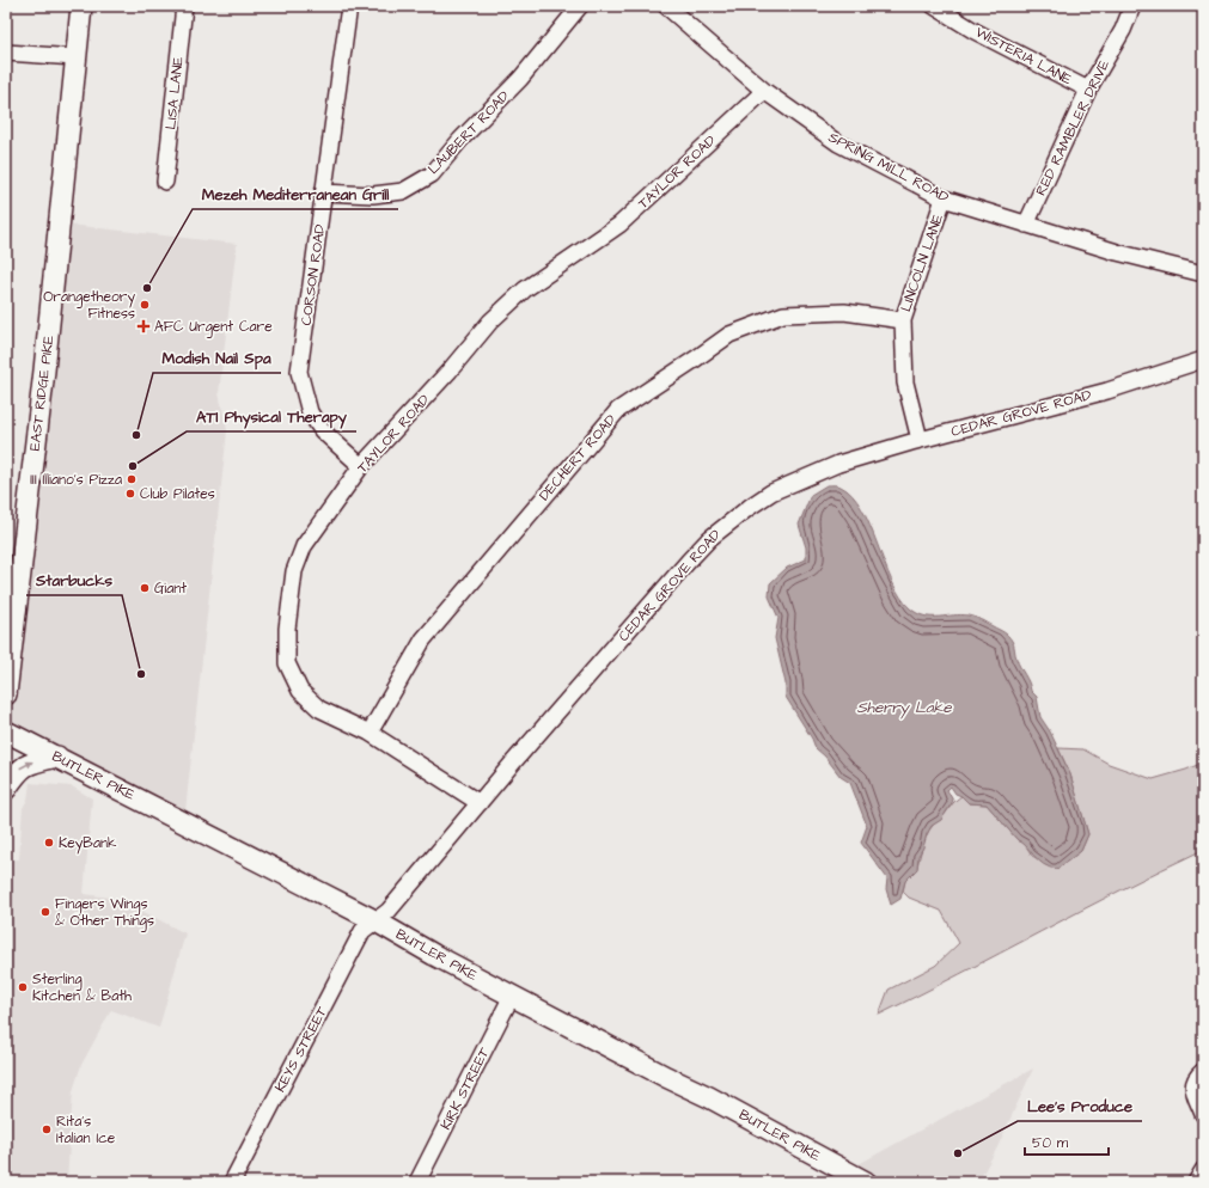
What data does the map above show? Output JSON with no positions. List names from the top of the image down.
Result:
{
  "streets": {
    "main road": ["EAST RIDGE PIKE", "BUTLER PIKE"],
    "street": [
      "WISTERIA LANE",
      "LISA LANE",
      "RED RAMBLER DRIVE",
      "LAUBERT ROAD",
      "SPRING MILL ROAD",
      "TAYLOR ROAD",
      "LINCOLN LANE",
      "CORSON ROAD",
      "CEDAR GROVE ROAD",
      "DECHERT ROAD",
      "KEYS STREET",
      "KIRK STREET"
    ]
  },
  "crossings": [
    ["WISTERIA LANE", "RED RAMBLER DRIVE"],
    ["RED RAMBLER DRIVE", "SPRING MILL ROAD"],
    ["LAUBERT ROAD", "CORSON ROAD"],
    ["SPRING MILL ROAD", "TAYLOR ROAD"],
    ["SPRING MILL ROAD", "LINCOLN LANE"],
    ["TAYLOR ROAD", "CORSON ROAD"],
    ["TAYLOR ROAD", "CEDAR GROVE ROAD"],
    ["TAYLOR ROAD", "DECHERT ROAD"],
    ["LINCOLN LANE", "CEDAR GROVE ROAD"],
    ["LINCOLN LANE", "DECHERT ROAD"],
    ["CEDAR GROVE ROAD", "BUTLER PIKE"],
    ["CEDAR GROVE ROAD", "KEYS STREET"],
    ["BUTLER PIKE", "KEYS STREET"],
    ["BUTLER PIKE", "KIRK STREET"]
  ],
  "water": ["Sherry Lake"],
  "places": {
    "other": [
      "Mezeh Mediterranean Grill",
      "Orangetheory Fitness",
      "Modish Nail Spa",
      "ATI Physical Therapy",
      "III Illiano's Pizza",
      "Club Pilates",
      "Giant",
      "Starbucks",
      "KeyBank",
      "Fingers Wings & Other Things",
      "Sterling Kitchen & Bath",
      "Rita's Italian Ice",
      "Lee's Produce"
    ],
    "health": ["AFC Urgent Care"]
  },
  "scale_bar": "50 m"
}
